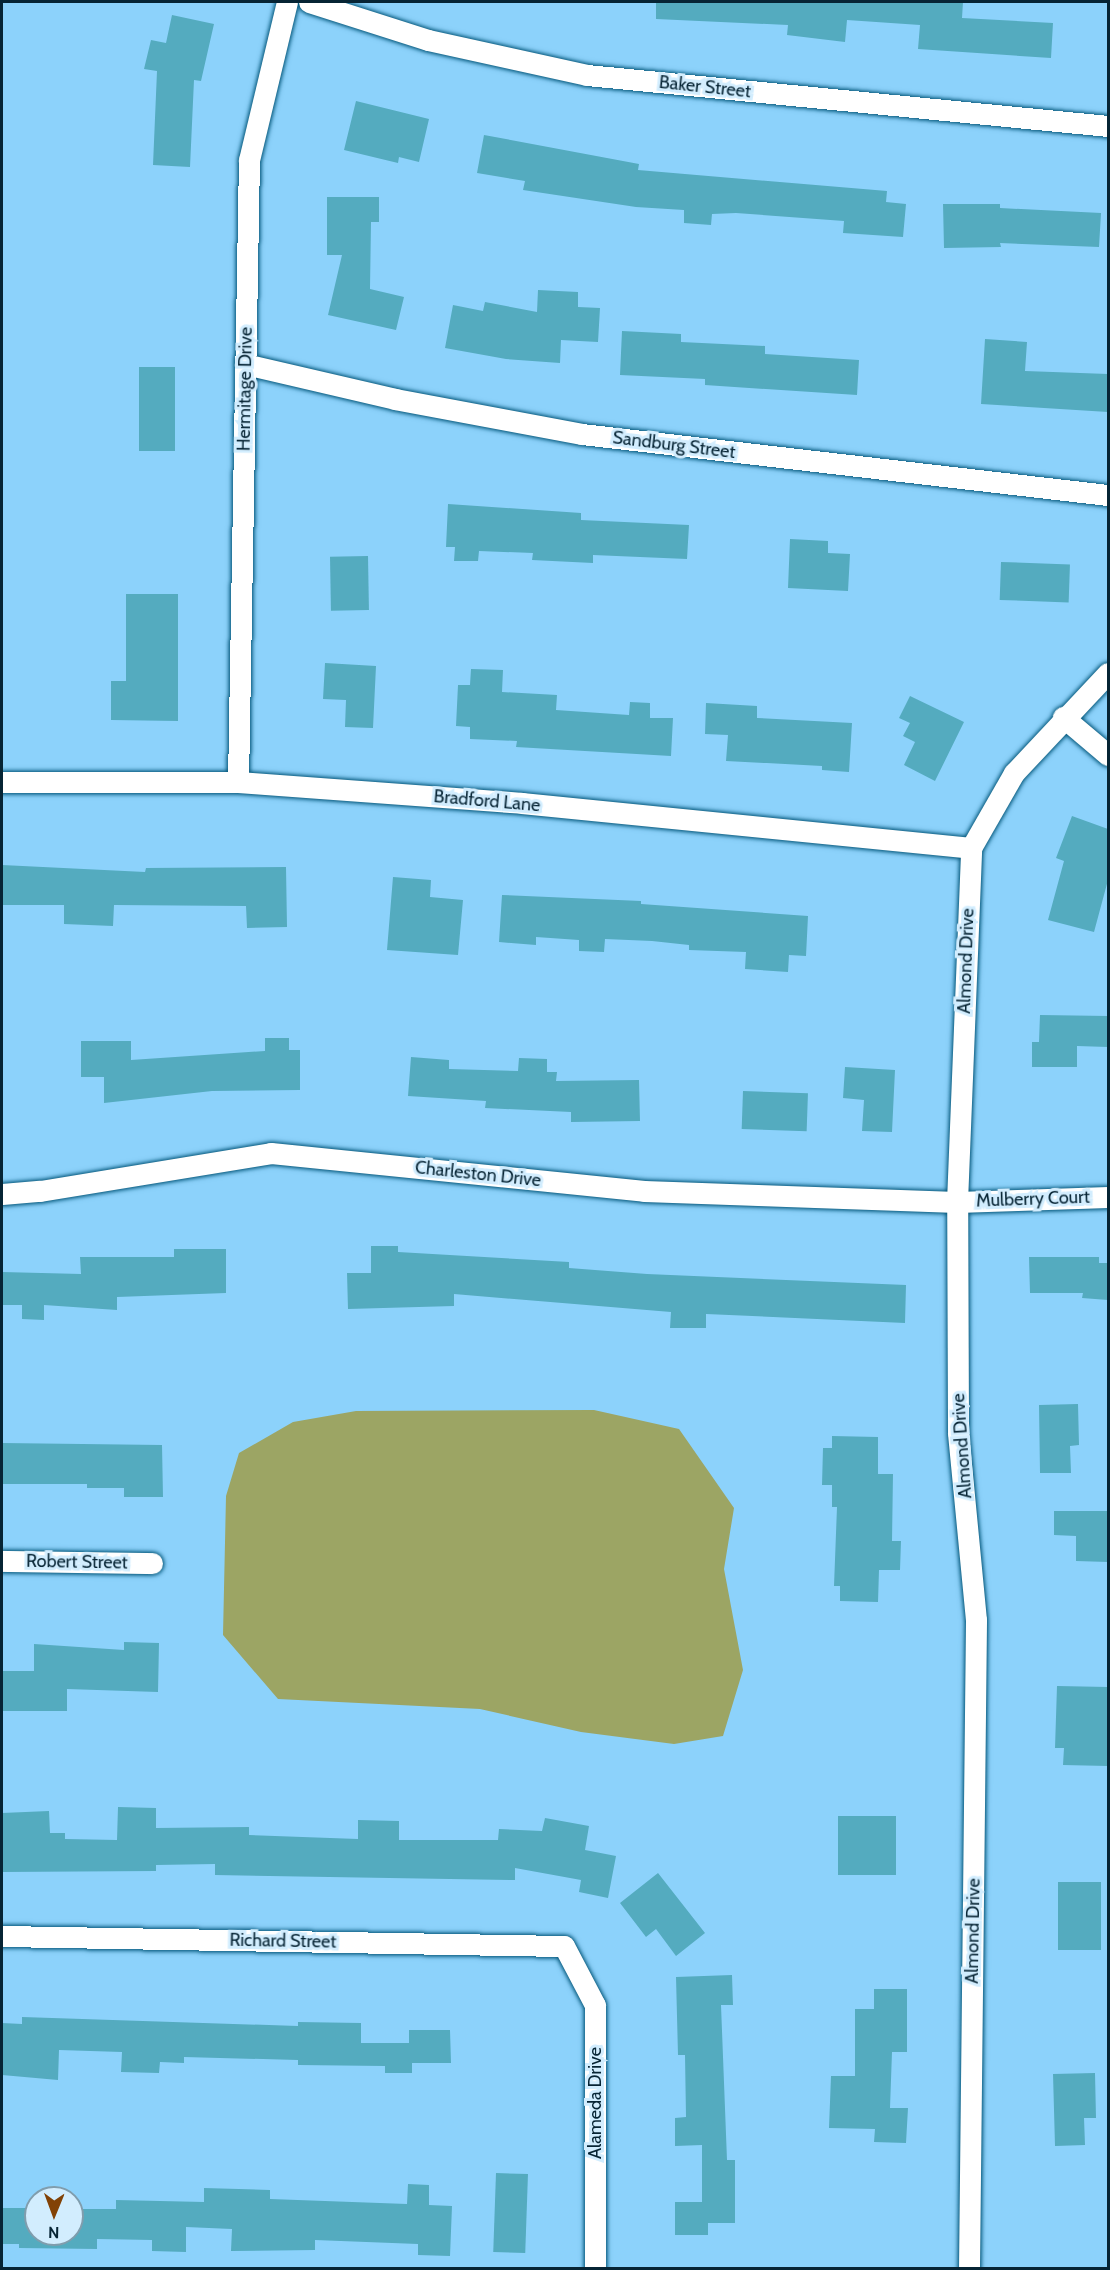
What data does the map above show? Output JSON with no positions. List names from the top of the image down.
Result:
{
  "streets": {
    "street": [
      "Baker Street",
      "Hermitage Drive",
      "Sandburg Street",
      "Bradford Lane",
      "Almond Drive",
      "Charleston Drive",
      "Mulberry Court",
      "Robert Street",
      "Richard Street",
      "Alameda Drive"
    ]
  },
  "crossings": [
    ["Hermitage Drive", "Sandburg Street"],
    ["Hermitage Drive", "Bradford Lane"],
    ["Bradford Lane", "Almond Drive"],
    ["Almond Drive", "Charleston Drive"],
    ["Almond Drive", "Mulberry Court"],
    ["Charleston Drive", "Mulberry Court"],
    ["Richard Street", "Alameda Drive"]
  ],
  "north": "bottom"
}
